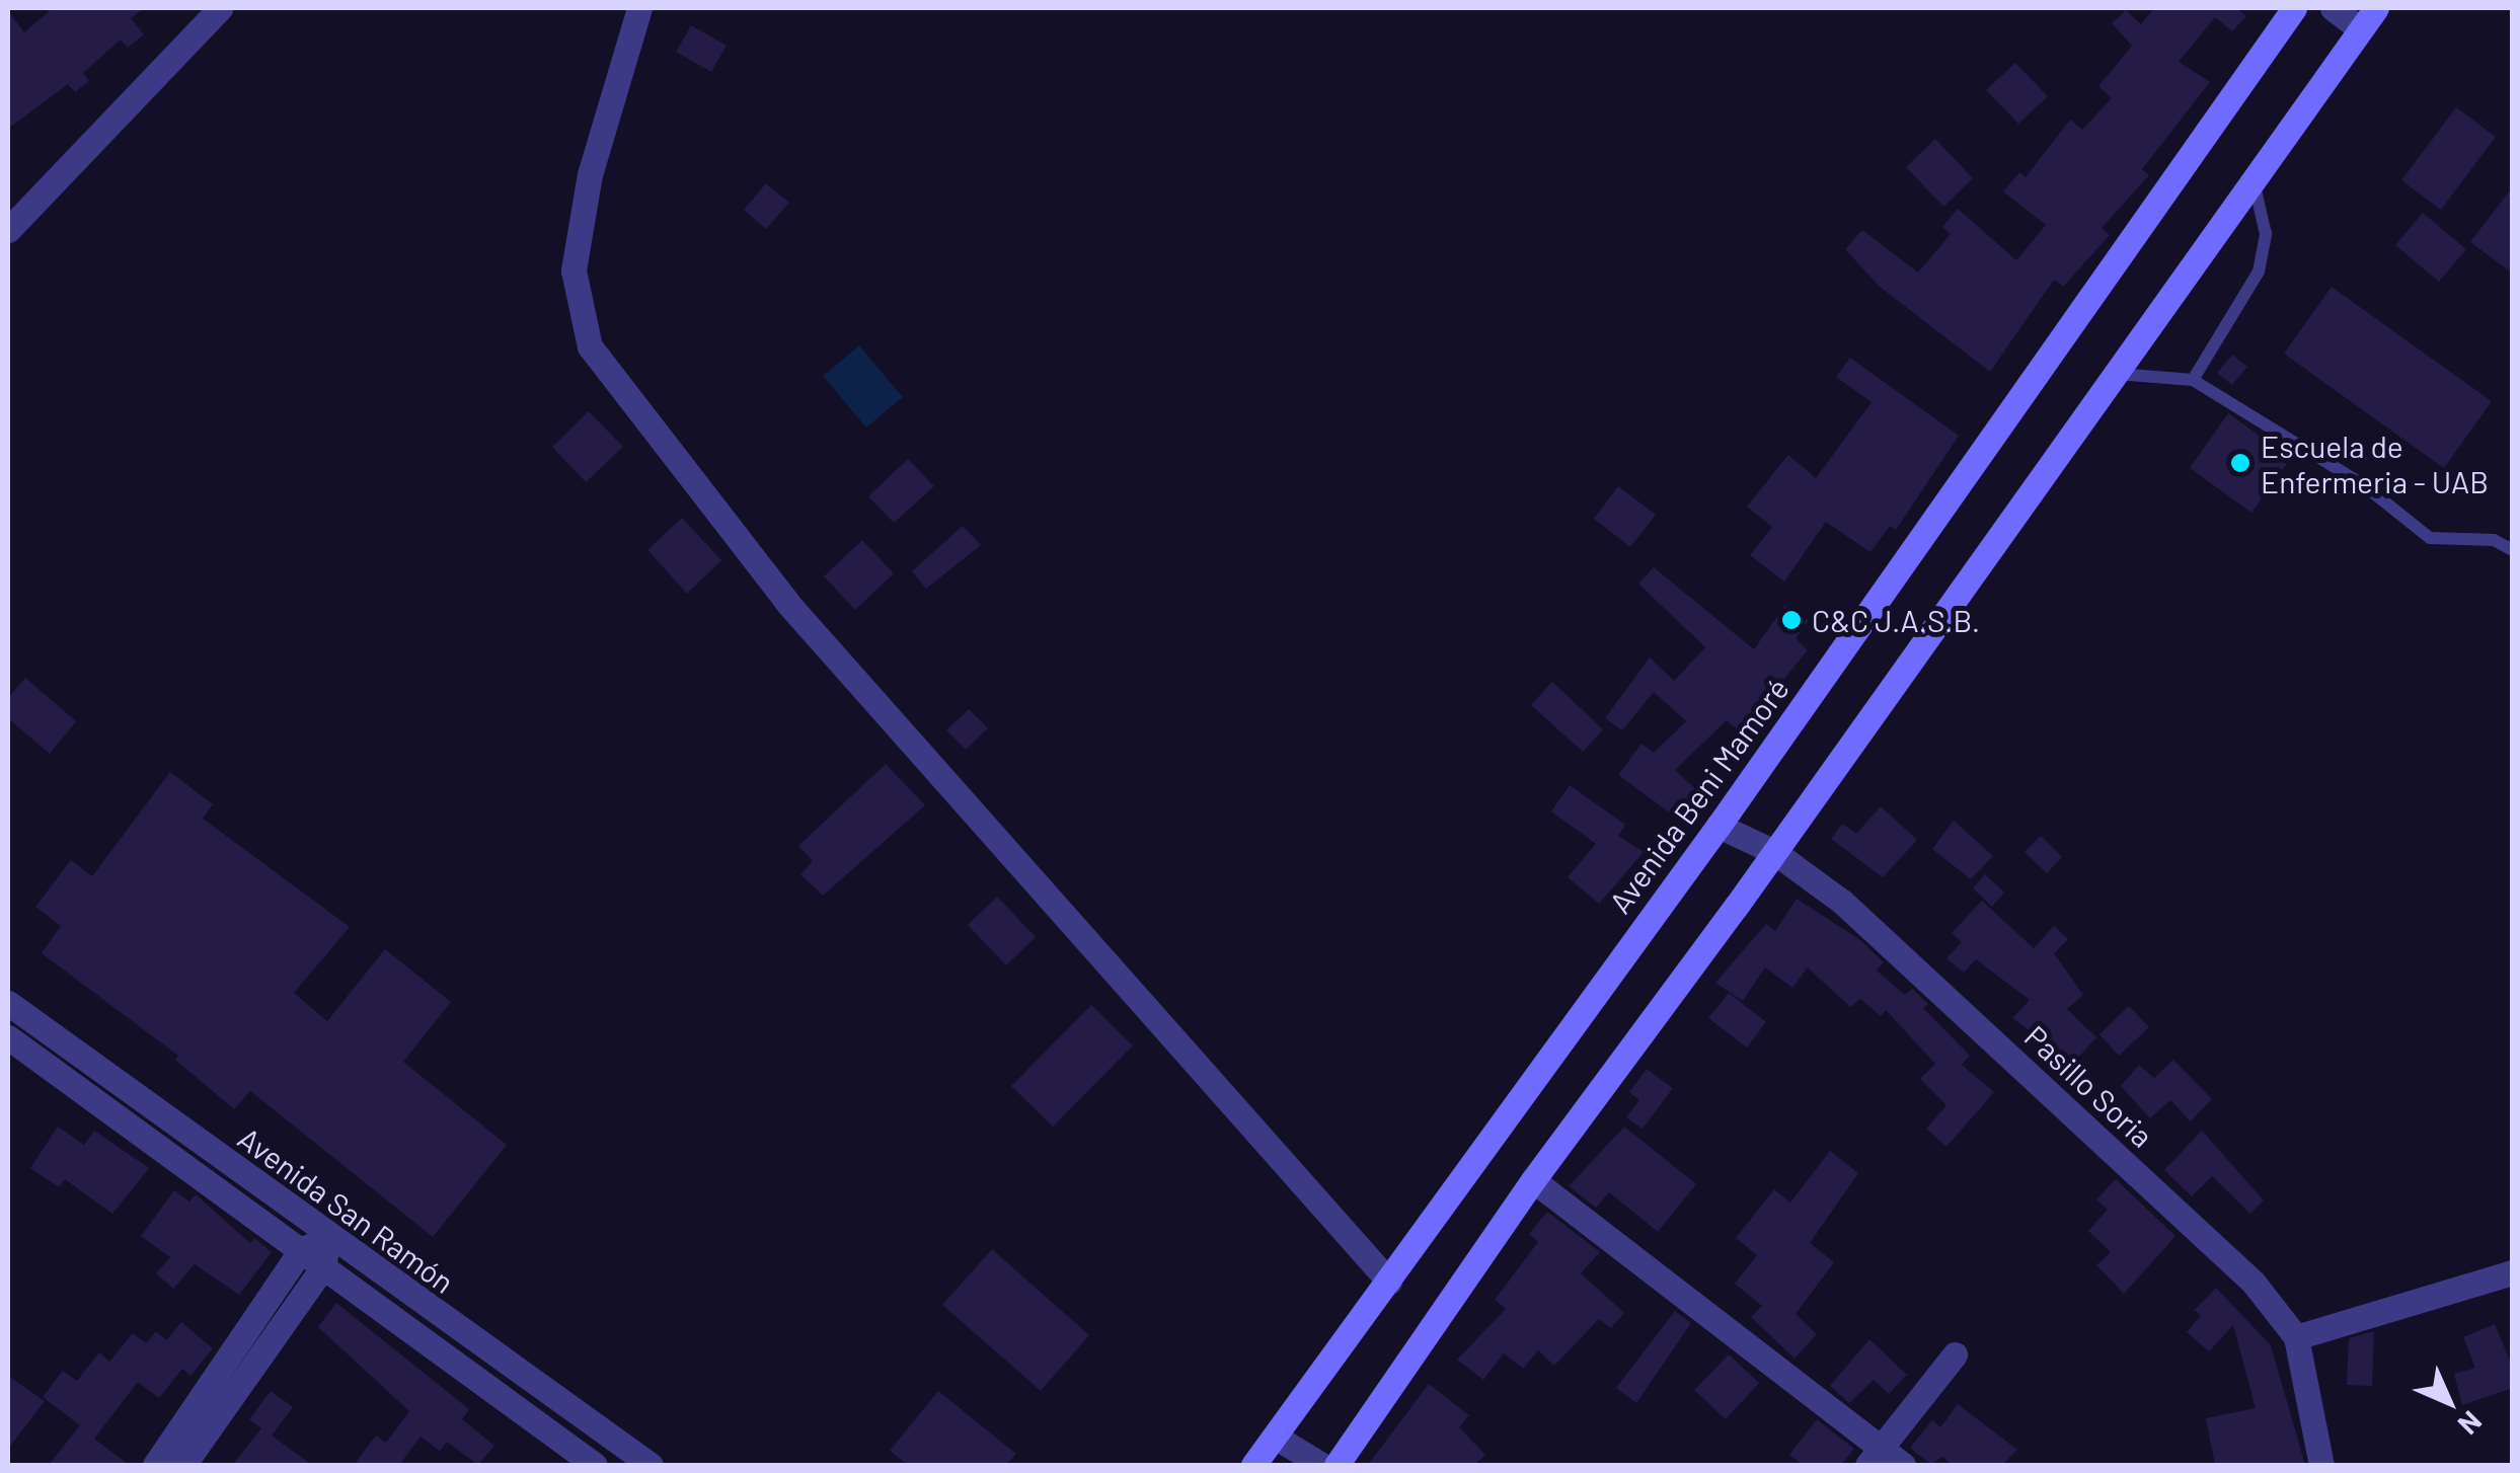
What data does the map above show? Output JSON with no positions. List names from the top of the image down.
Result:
{
  "streets": {
    "street": ["Avenida Beni Mamoré", "Pasillo Soria", "Avenida San Ramón"]
  },
  "crossings": [
    ["Avenida Beni Mamoré", "Pasillo Soria"]
  ],
  "places": ["Escuela de Enfermeria - UAB", "C&C J.A.S.B."],
  "north": "bottom right"
}
